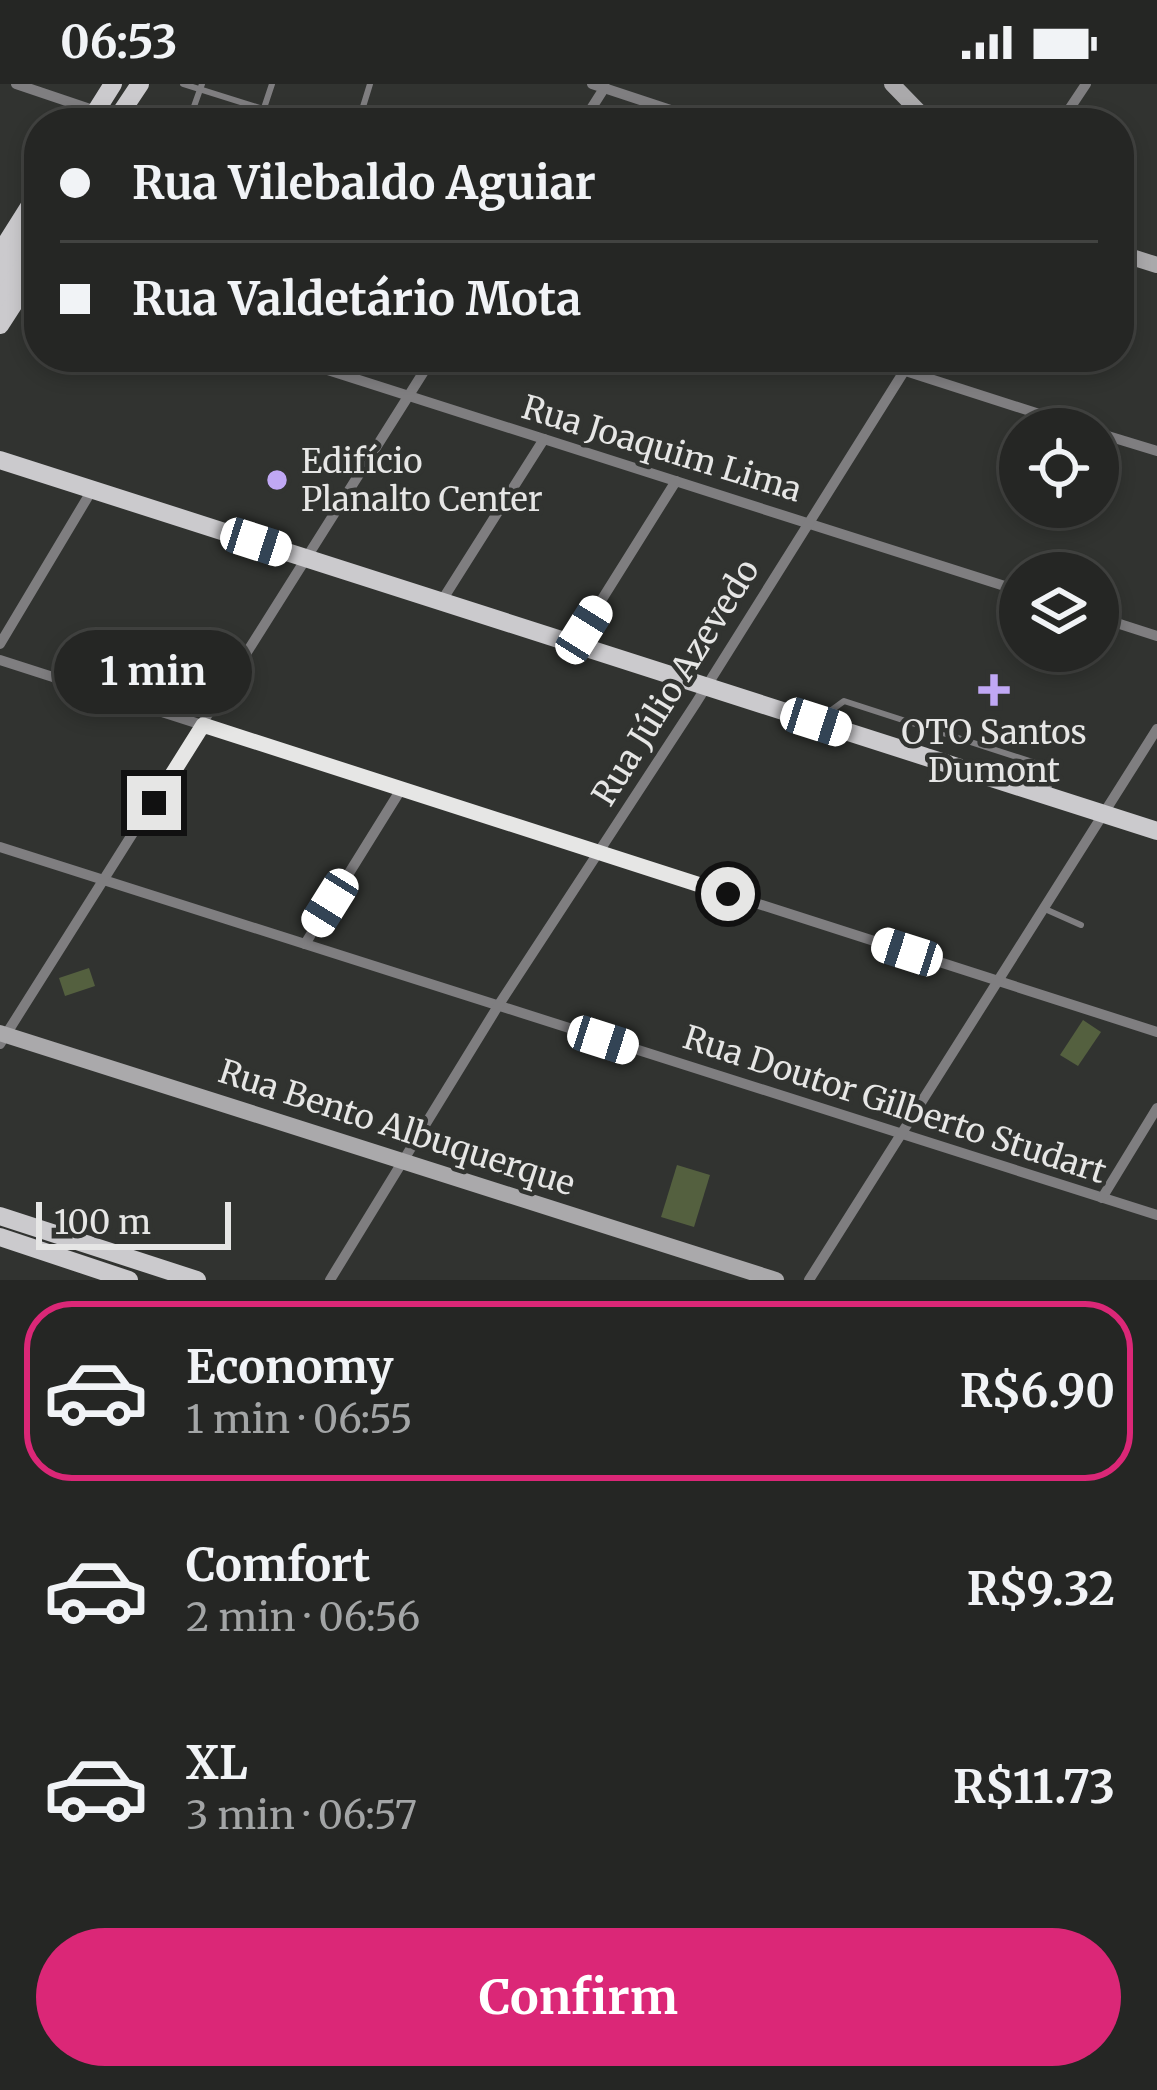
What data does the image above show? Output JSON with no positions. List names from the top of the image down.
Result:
{
  "streets": {
    "street": [
      "Rua Joaquim Lima",
      "Rua Júlio Azevedo",
      "Rua Doutor Gilberto Studart",
      "Rua Bento Albuquerque"
    ]
  },
  "crossings": [
    ["Rua Joaquim Lima", "Rua Júlio Azevedo"],
    ["Rua Júlio Azevedo", "Rua Doutor Gilberto Studart"],
    ["Rua Júlio Azevedo", "Rua Bento Albuquerque"]
  ],
  "places": {
    "other": ["Edifício Planalto Center"],
    "health": ["OTO Santos Dumont"]
  },
  "scale_bar": "100 m",
  "page": {
    "status": "06:53",
    "banner": ["Rua Vilebaldo Aguiar", "Rua Valdetário Mota"],
    "bubble": "1 min",
    "scale": "100 m",
    "list": [
      {
        "name": "Economy",
        "note": "1 min · 06:55",
        "value": "R$6.90"
      },
      {
        "name": "Comfort",
        "note": "2 min · 06:56",
        "value": "R$9.32"
      },
      {
        "name": "XL",
        "note": "3 min · 06:57",
        "value": "R$11.73"
      }
    ],
    "buttons": "Confirm"
  }
}
